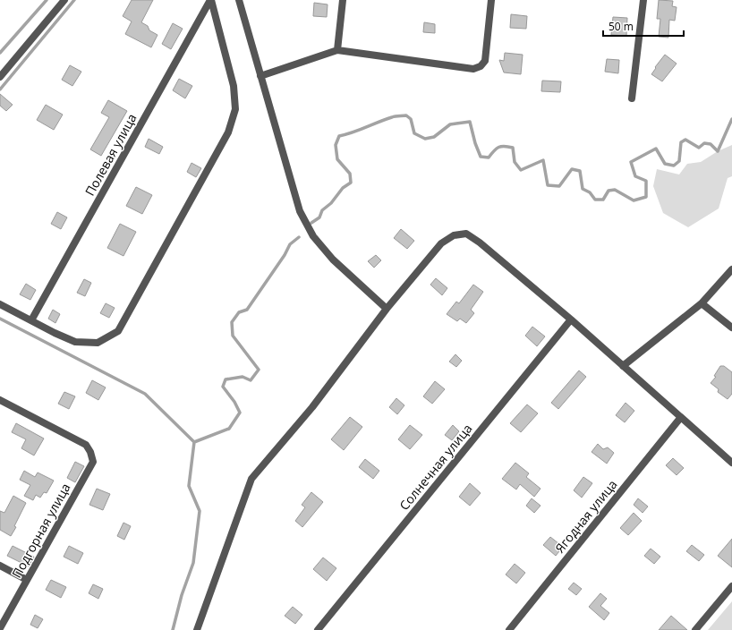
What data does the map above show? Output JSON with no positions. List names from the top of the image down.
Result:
{
  "streets": {
    "street": [
      "Полевая улица",
      "Солнечная улица",
      "Ягодная улица",
      "Подгорная улица"
    ]
  },
  "scale_bar": "50 m"
}
